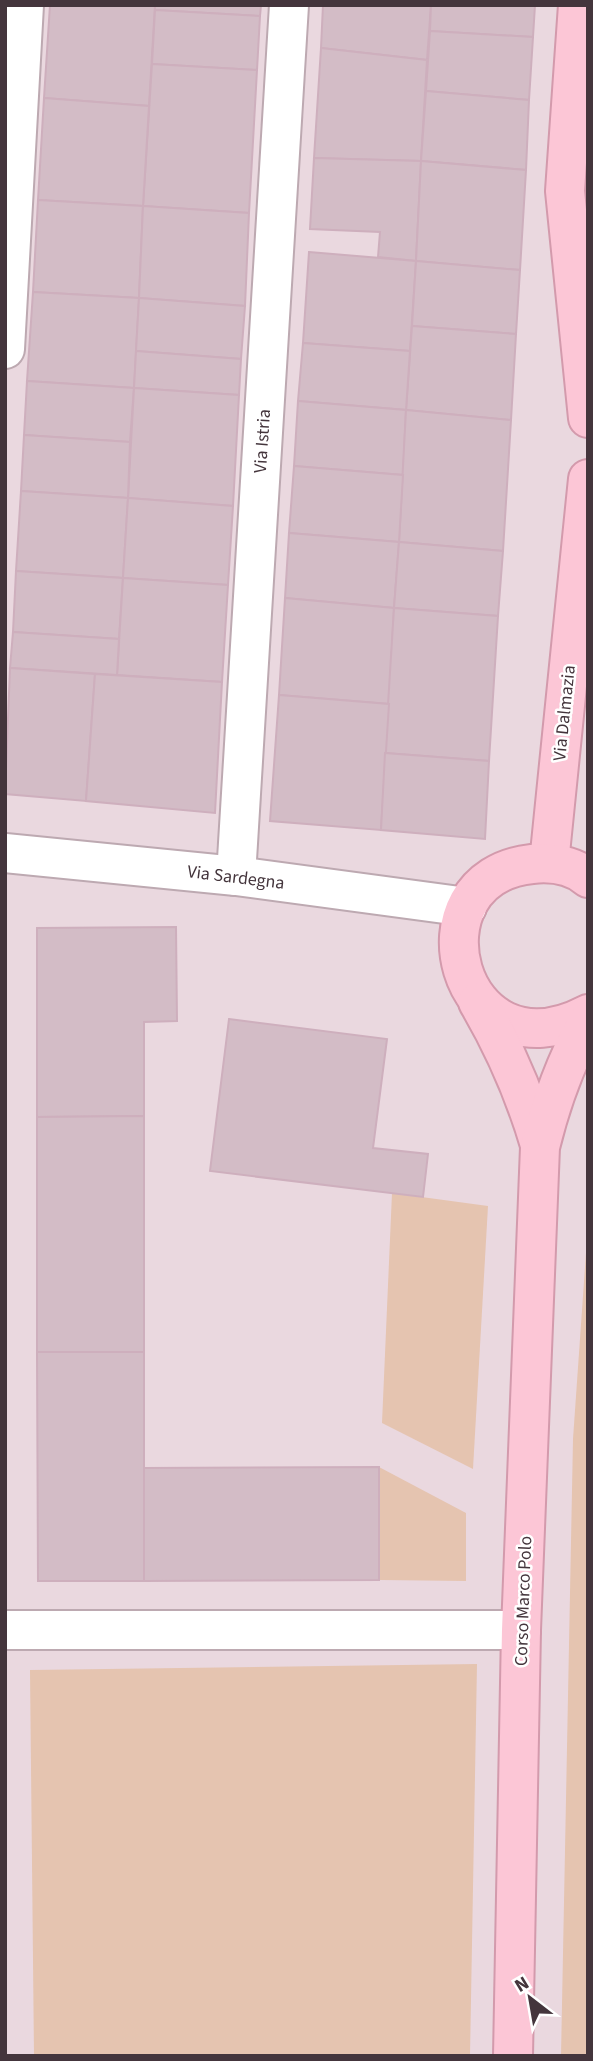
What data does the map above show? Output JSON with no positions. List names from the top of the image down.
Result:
{
  "streets": {
    "street": [
      "Via Istria",
      "Via Dalmazia",
      "Via Sardegna",
      "Corso Marco Polo"
    ]
  },
  "crossings": [
    ["Via Istria", "Via Sardegna"]
  ],
  "north": "top left"
}
